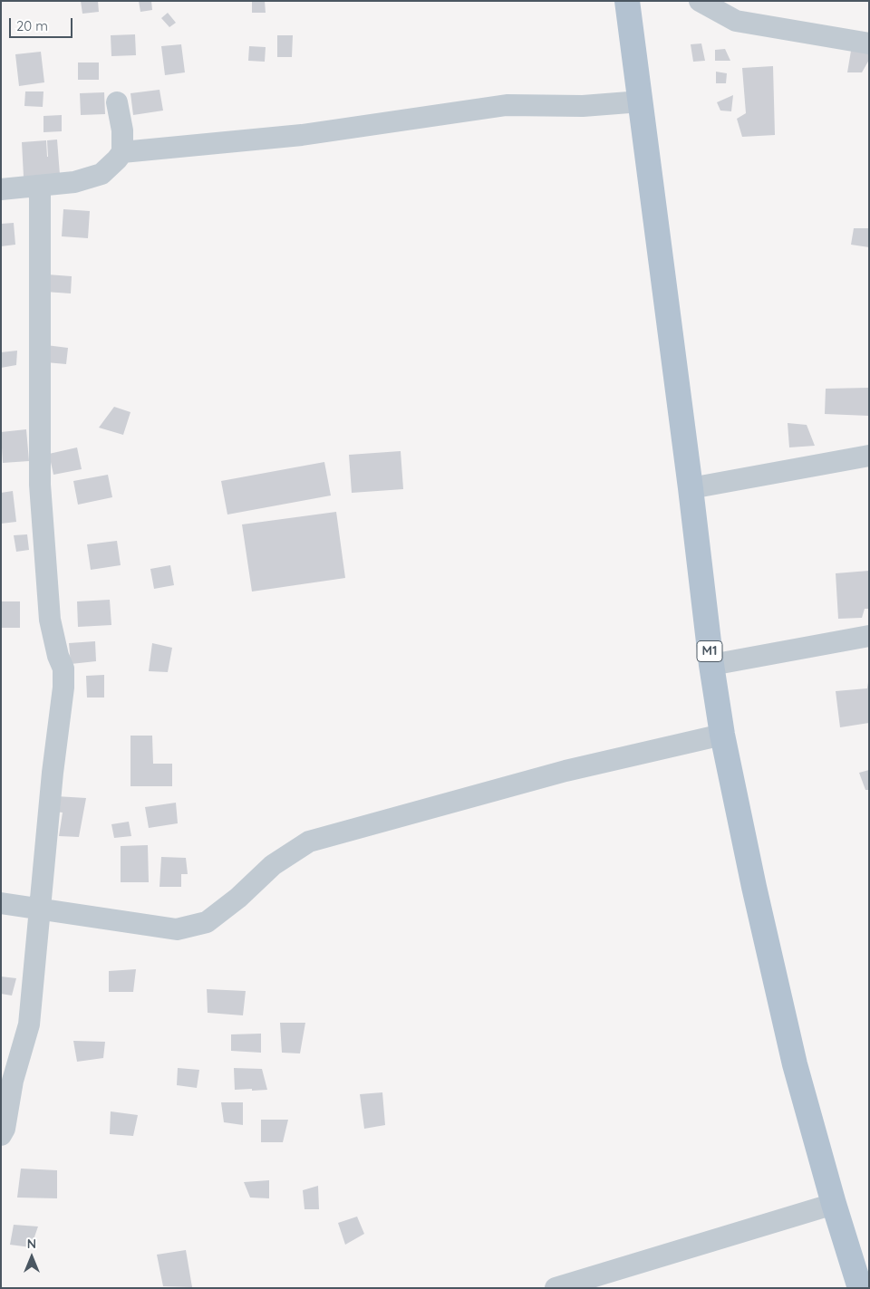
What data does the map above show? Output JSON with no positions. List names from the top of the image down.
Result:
{
  "streets": {
    "main road": ["M1"]
  },
  "scale_bar": "20 m",
  "north": "top"
}
